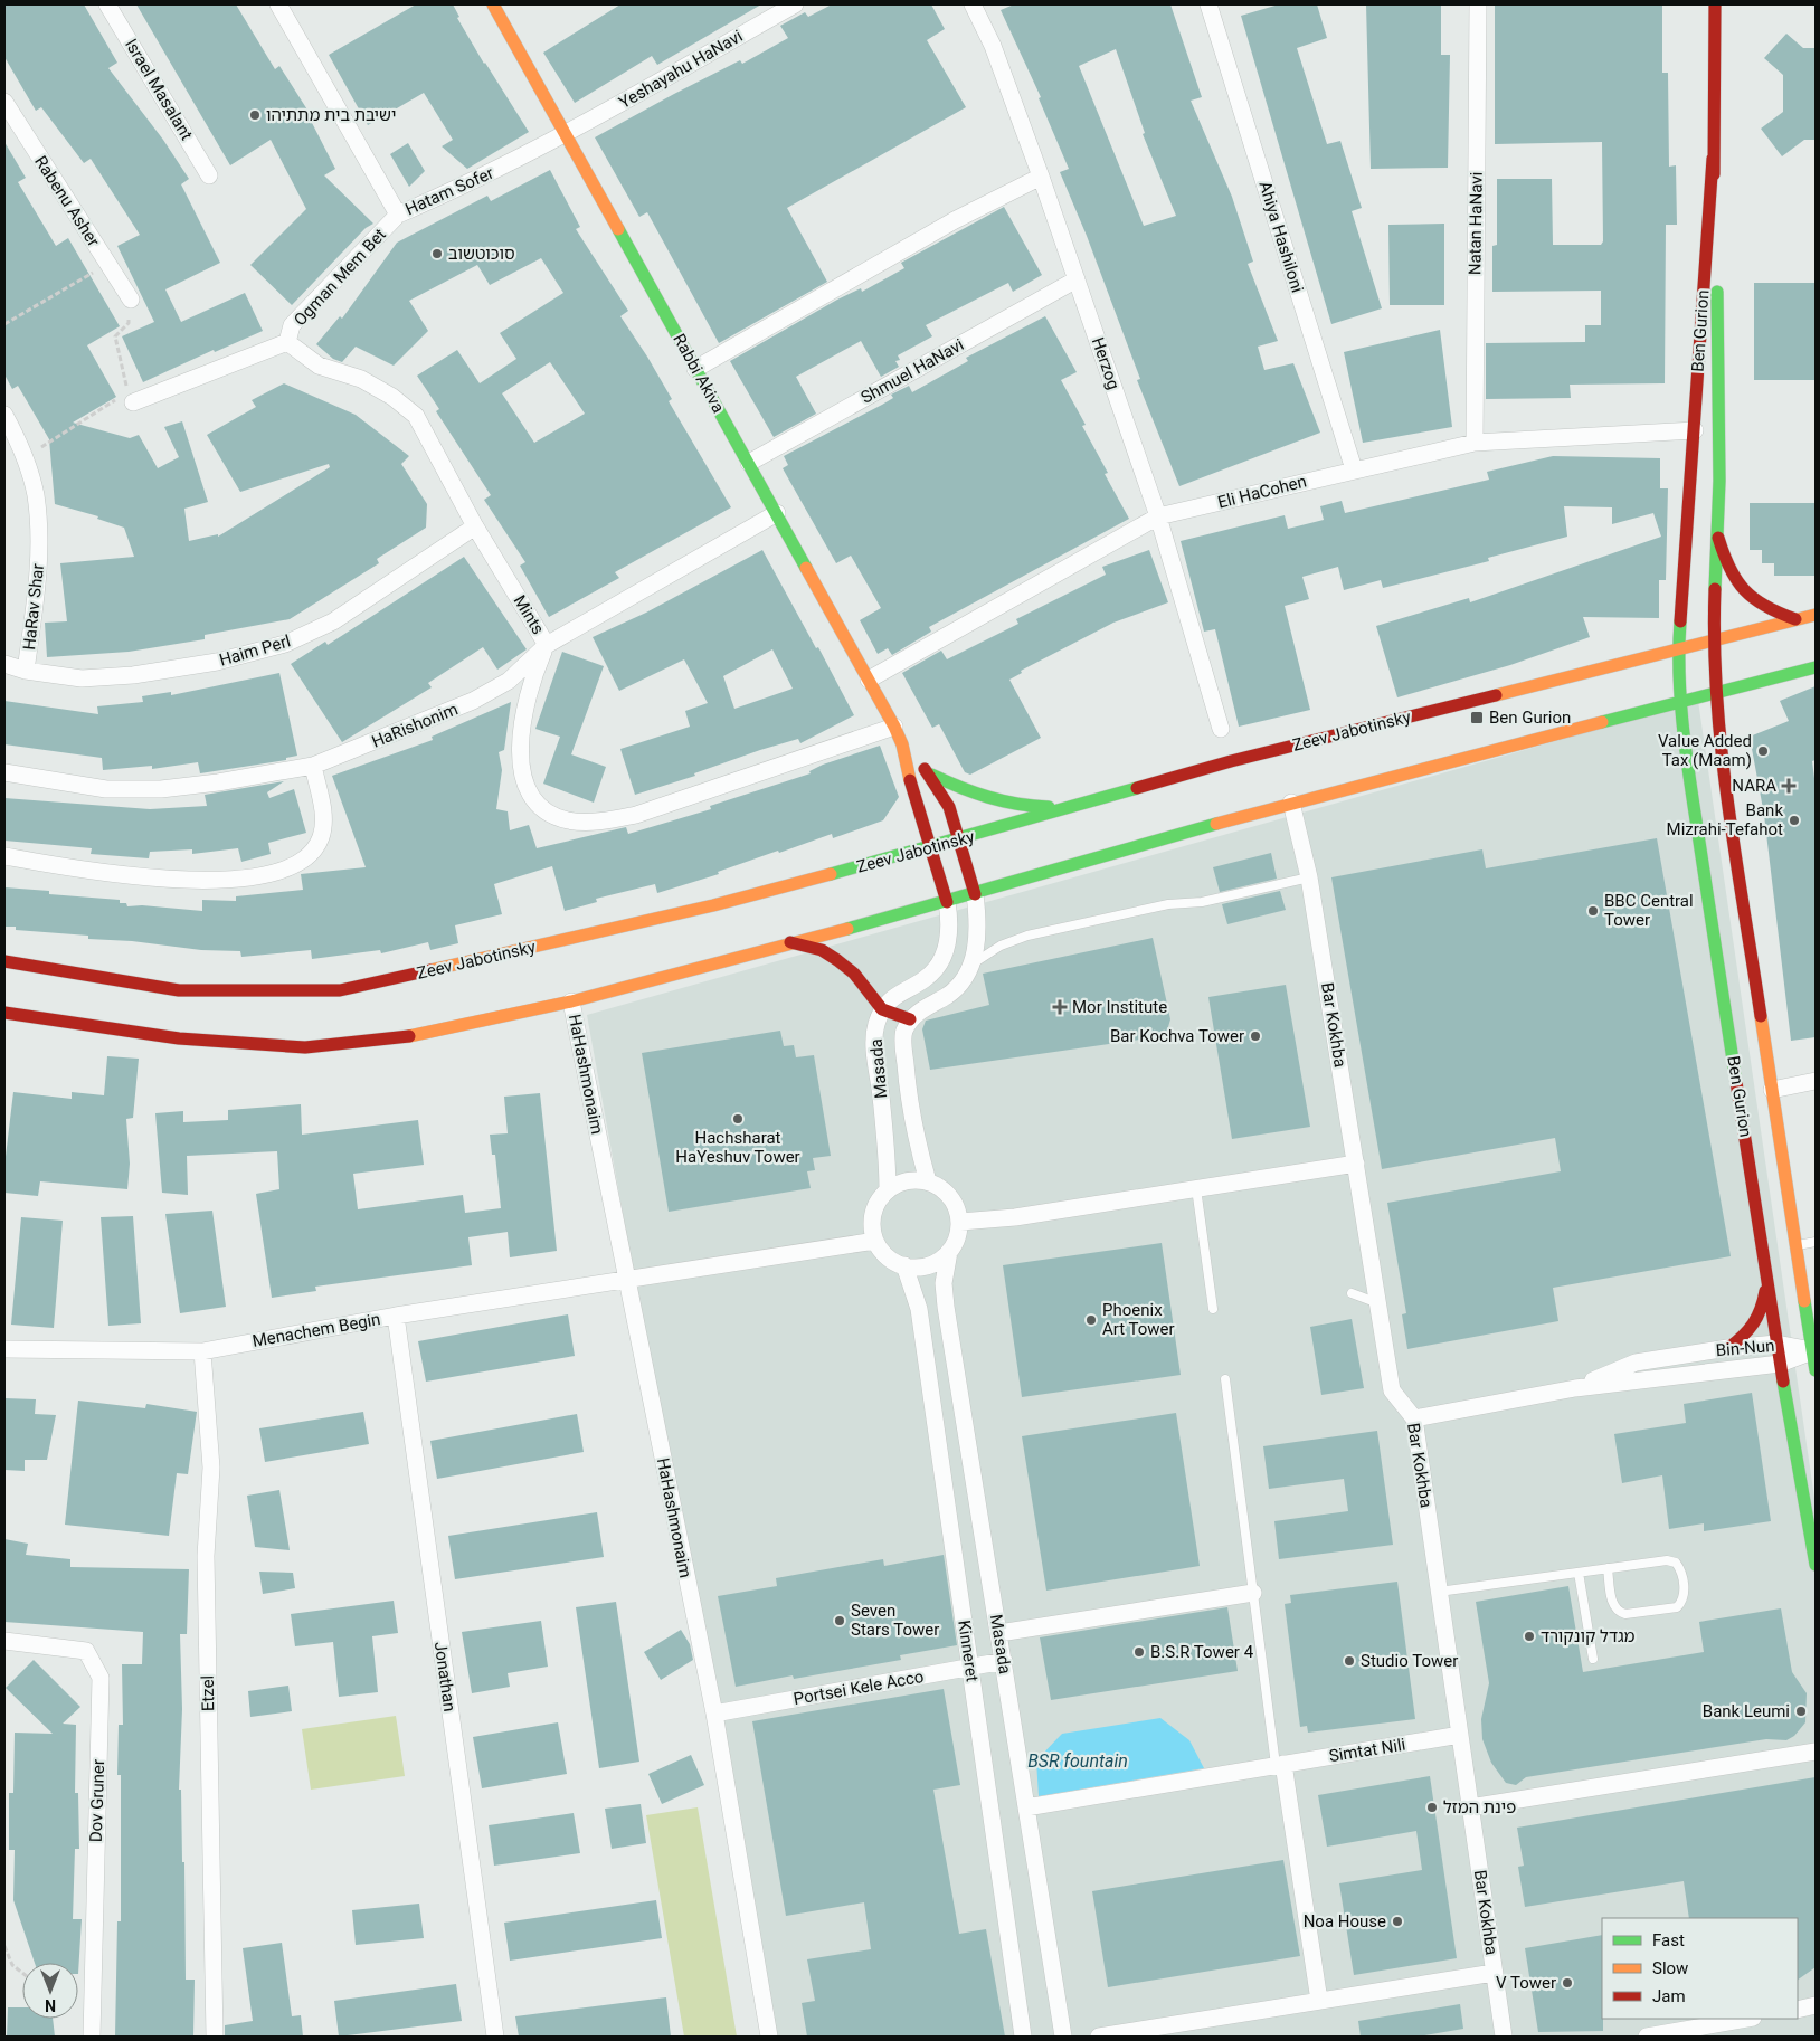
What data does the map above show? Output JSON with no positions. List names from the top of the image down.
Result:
{
  "streets": {
    "main road": ["Ben Gurion", "Rabbi Akiva", "Zeev Jabotinsky"],
    "street": [
      "Yeshayahu HaNavi",
      "Israel Masalant",
      "Hatam Sofer",
      "Rabenu Asher",
      "Natan HaNavi",
      "Ahiya Hashiloni",
      "Ogman Mem Bet",
      "Herzog",
      "Shmuel HaNavi",
      "Eli HaCohen",
      "HaRav Shar",
      "Mints",
      "Haim Perl",
      "HaRishonim",
      "Bar Kokhba",
      "Masada",
      "HaHashmonaim",
      "Menachem Begin",
      "Bin-Nun",
      "Kinneret",
      "Jonathan",
      "Portsei Kele Acco",
      "Etzel",
      "Simtat Nili",
      "Dov Gruner"
    ]
  },
  "crossings": [
    ["Yeshayahu HaNavi", "Hatam Sofer"],
    ["Yeshayahu HaNavi", "Rabbi Akiva"],
    ["Hatam Sofer", "Ogman Mem Bet"],
    ["Hatam Sofer", "Rabbi Akiva"],
    ["Natan HaNavi", "Eli HaCohen"],
    ["Ahiya Hashiloni", "Eli HaCohen"],
    ["Ogman Mem Bet", "Mints"],
    ["Ben Gurion", "Eli HaCohen"],
    ["Ben Gurion", "Zeev Jabotinsky"],
    ["Ben Gurion", "Bin-Nun"],
    ["Herzog", "Shmuel HaNavi"],
    ["Herzog", "Eli HaCohen"],
    ["Shmuel HaNavi", "Rabbi Akiva"],
    ["Rabbi Akiva", "Eli HaCohen"],
    ["Rabbi Akiva", "Mints"],
    ["Rabbi Akiva", "HaRishonim"],
    ["Rabbi Akiva", "Zeev Jabotinsky"],
    ["HaRav Shar", "Haim Perl"],
    ["Mints", "Haim Perl"],
    ["Mints", "HaRishonim"],
    ["Bar Kokhba", "Bin-Nun"],
    ["Bar Kokhba", "Simtat Nili"],
    ["Masada", "Menachem Begin"],
    ["Masada", "Kinneret"],
    ["Masada", "Portsei Kele Acco"],
    ["Masada", "Simtat Nili"],
    ["HaHashmonaim", "Menachem Begin"],
    ["HaHashmonaim", "Portsei Kele Acco"],
    ["Menachem Begin", "Kinneret"],
    ["Menachem Begin", "Jonathan"],
    ["Menachem Begin", "Etzel"],
    ["Kinneret", "Portsei Kele Acco"]
  ],
  "water": ["BSR fountain"],
  "places": {
    "other": [
      "ישיבת בית מתתיהו",
      "סוכוטשוב",
      "Value Added Tax (Maam)",
      "Bank Mizrahi-Tefahot",
      "BBC Central Tower",
      "Bar Kochva Tower",
      "Hachsharat HaYeshuv Tower",
      "Phoenix Art Tower",
      "Seven Stars Tower",
      "מגדל קונקורד",
      "B.S.R Tower 4",
      "Studio Tower",
      "Bank Leumi",
      "פינת המזל",
      "Noa House",
      "V Tower"
    ],
    "transit": ["Ben Gurion"],
    "health": ["NARA", "Mor Institute"]
  },
  "legend": ["Fast", "Slow", "Jam"],
  "north": "bottom"
}
